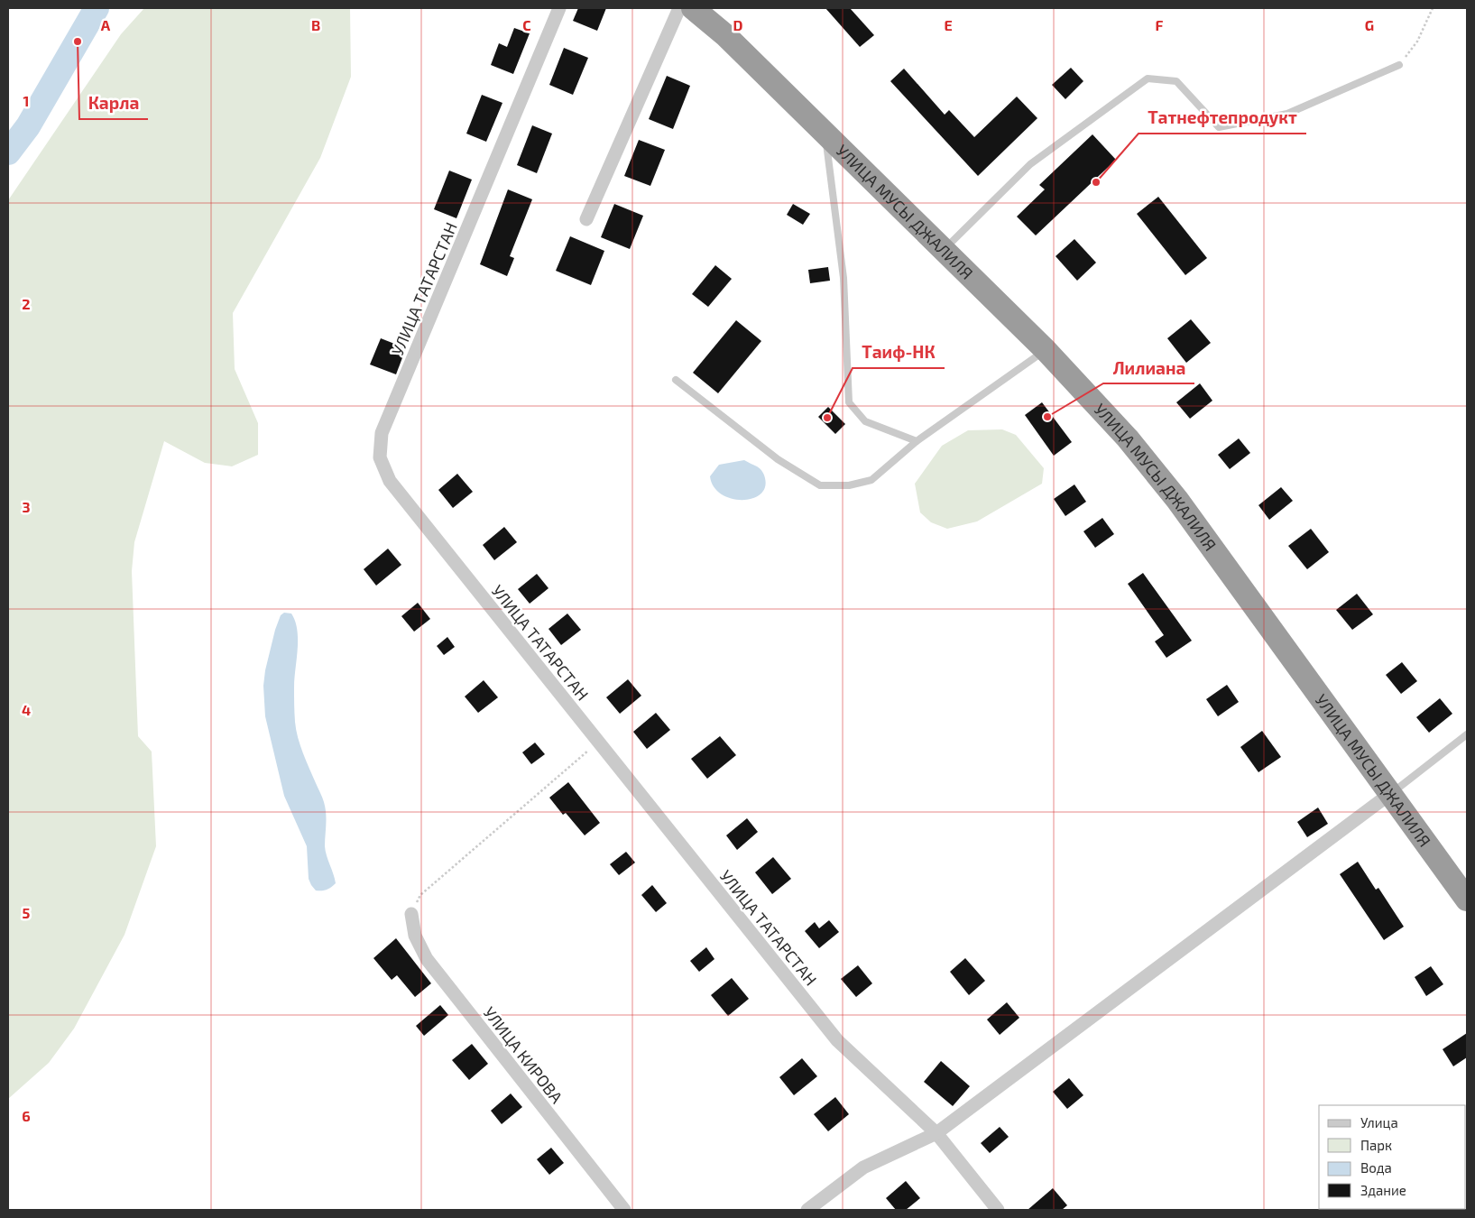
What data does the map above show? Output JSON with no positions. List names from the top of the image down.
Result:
{
  "streets": {
    "highway": ["УЛИЦА МУСЫ ДЖАЛИЛЯ"],
    "street": ["УЛИЦА ТАТАРСТАН", "УЛИЦА КИРОВА"]
  },
  "places": [
    "Карла",
    "Татнефтепродукт",
    "Лилиана",
    "Таиф-НК"
  ],
  "legend": [
    "Улица",
    "Парк",
    "Вода",
    "Здание"
  ],
  "grid": {
    "columns": [
      "A",
      "B",
      "C",
      "D",
      "E",
      "F",
      "G"
    ],
    "rows": [
      "1",
      "2",
      "3",
      "4",
      "5",
      "6"
    ]
  }
}
